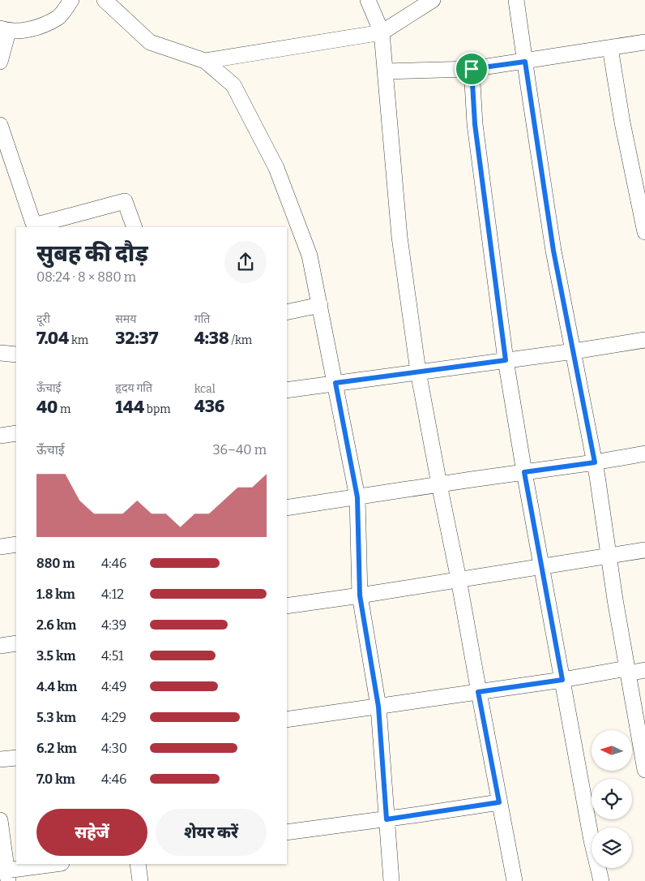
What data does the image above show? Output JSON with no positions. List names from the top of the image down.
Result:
{
  "north": "left",
  "page": {
    "heading": ["सुबह की दौड़", "08:24 · 8 × 880 m"],
    "stats": [
      ["दूरी", "7.04 km"],
      ["समय", "32:37"],
      ["गति", "4:38 /km"],
      ["ऊँचाई", "40 m"],
      ["हृदय गति", "144 bpm"],
      ["kcal", "436"]
    ],
    "chart": ["ऊँचाई", "36–40 m"],
    "list": [
      {
        "name": "880 m",
        "note": "4:46"
      },
      {
        "name": "1.8 km",
        "note": "4:12"
      },
      {
        "name": "2.6 km",
        "note": "4:39"
      },
      {
        "name": "3.5 km",
        "note": "4:51"
      },
      {
        "name": "4.4 km",
        "note": "4:49"
      },
      {
        "name": "5.3 km",
        "note": "4:29"
      },
      {
        "name": "6.2 km",
        "note": "4:30"
      },
      {
        "name": "7.0 km",
        "note": "4:46"
      }
    ],
    "buttons": ["सहेजें", "शेयर करें"]
  }
}
